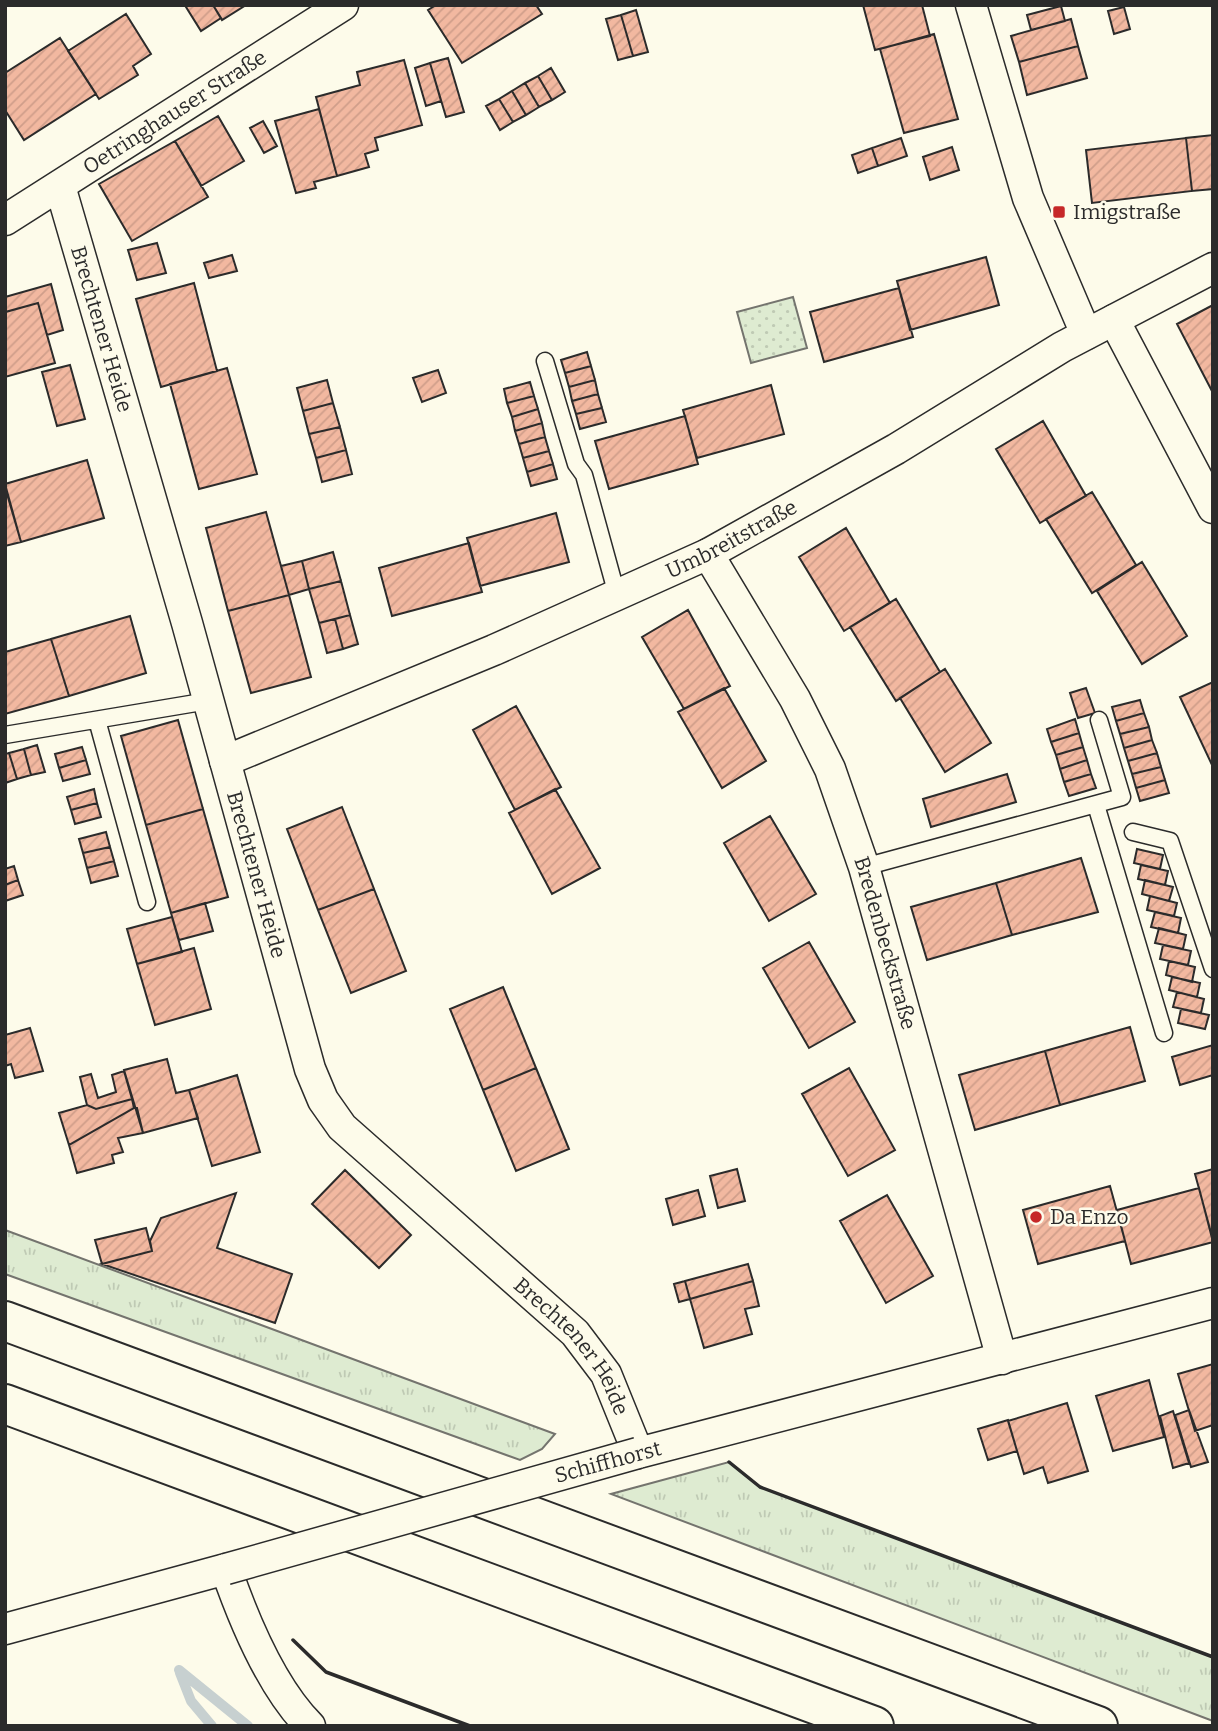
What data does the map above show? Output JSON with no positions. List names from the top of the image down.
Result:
{
  "streets": {
    "street": [
      "Oetringhauser Straße",
      "Brechtener Heide",
      "Umbreitstraße",
      "Bredenbeckstraße",
      "Schiffhorst"
    ]
  },
  "crossings": [
    ["Oetringhauser Straße", "Brechtener Heide"],
    ["Brechtener Heide", "Umbreitstraße"],
    ["Brechtener Heide", "Schiffhorst"],
    ["Umbreitstraße", "Bredenbeckstraße"],
    ["Bredenbeckstraße", "Schiffhorst"]
  ],
  "places": {
    "transit": ["Imigstraße"],
    "other": ["Da Enzo"]
  }
}
